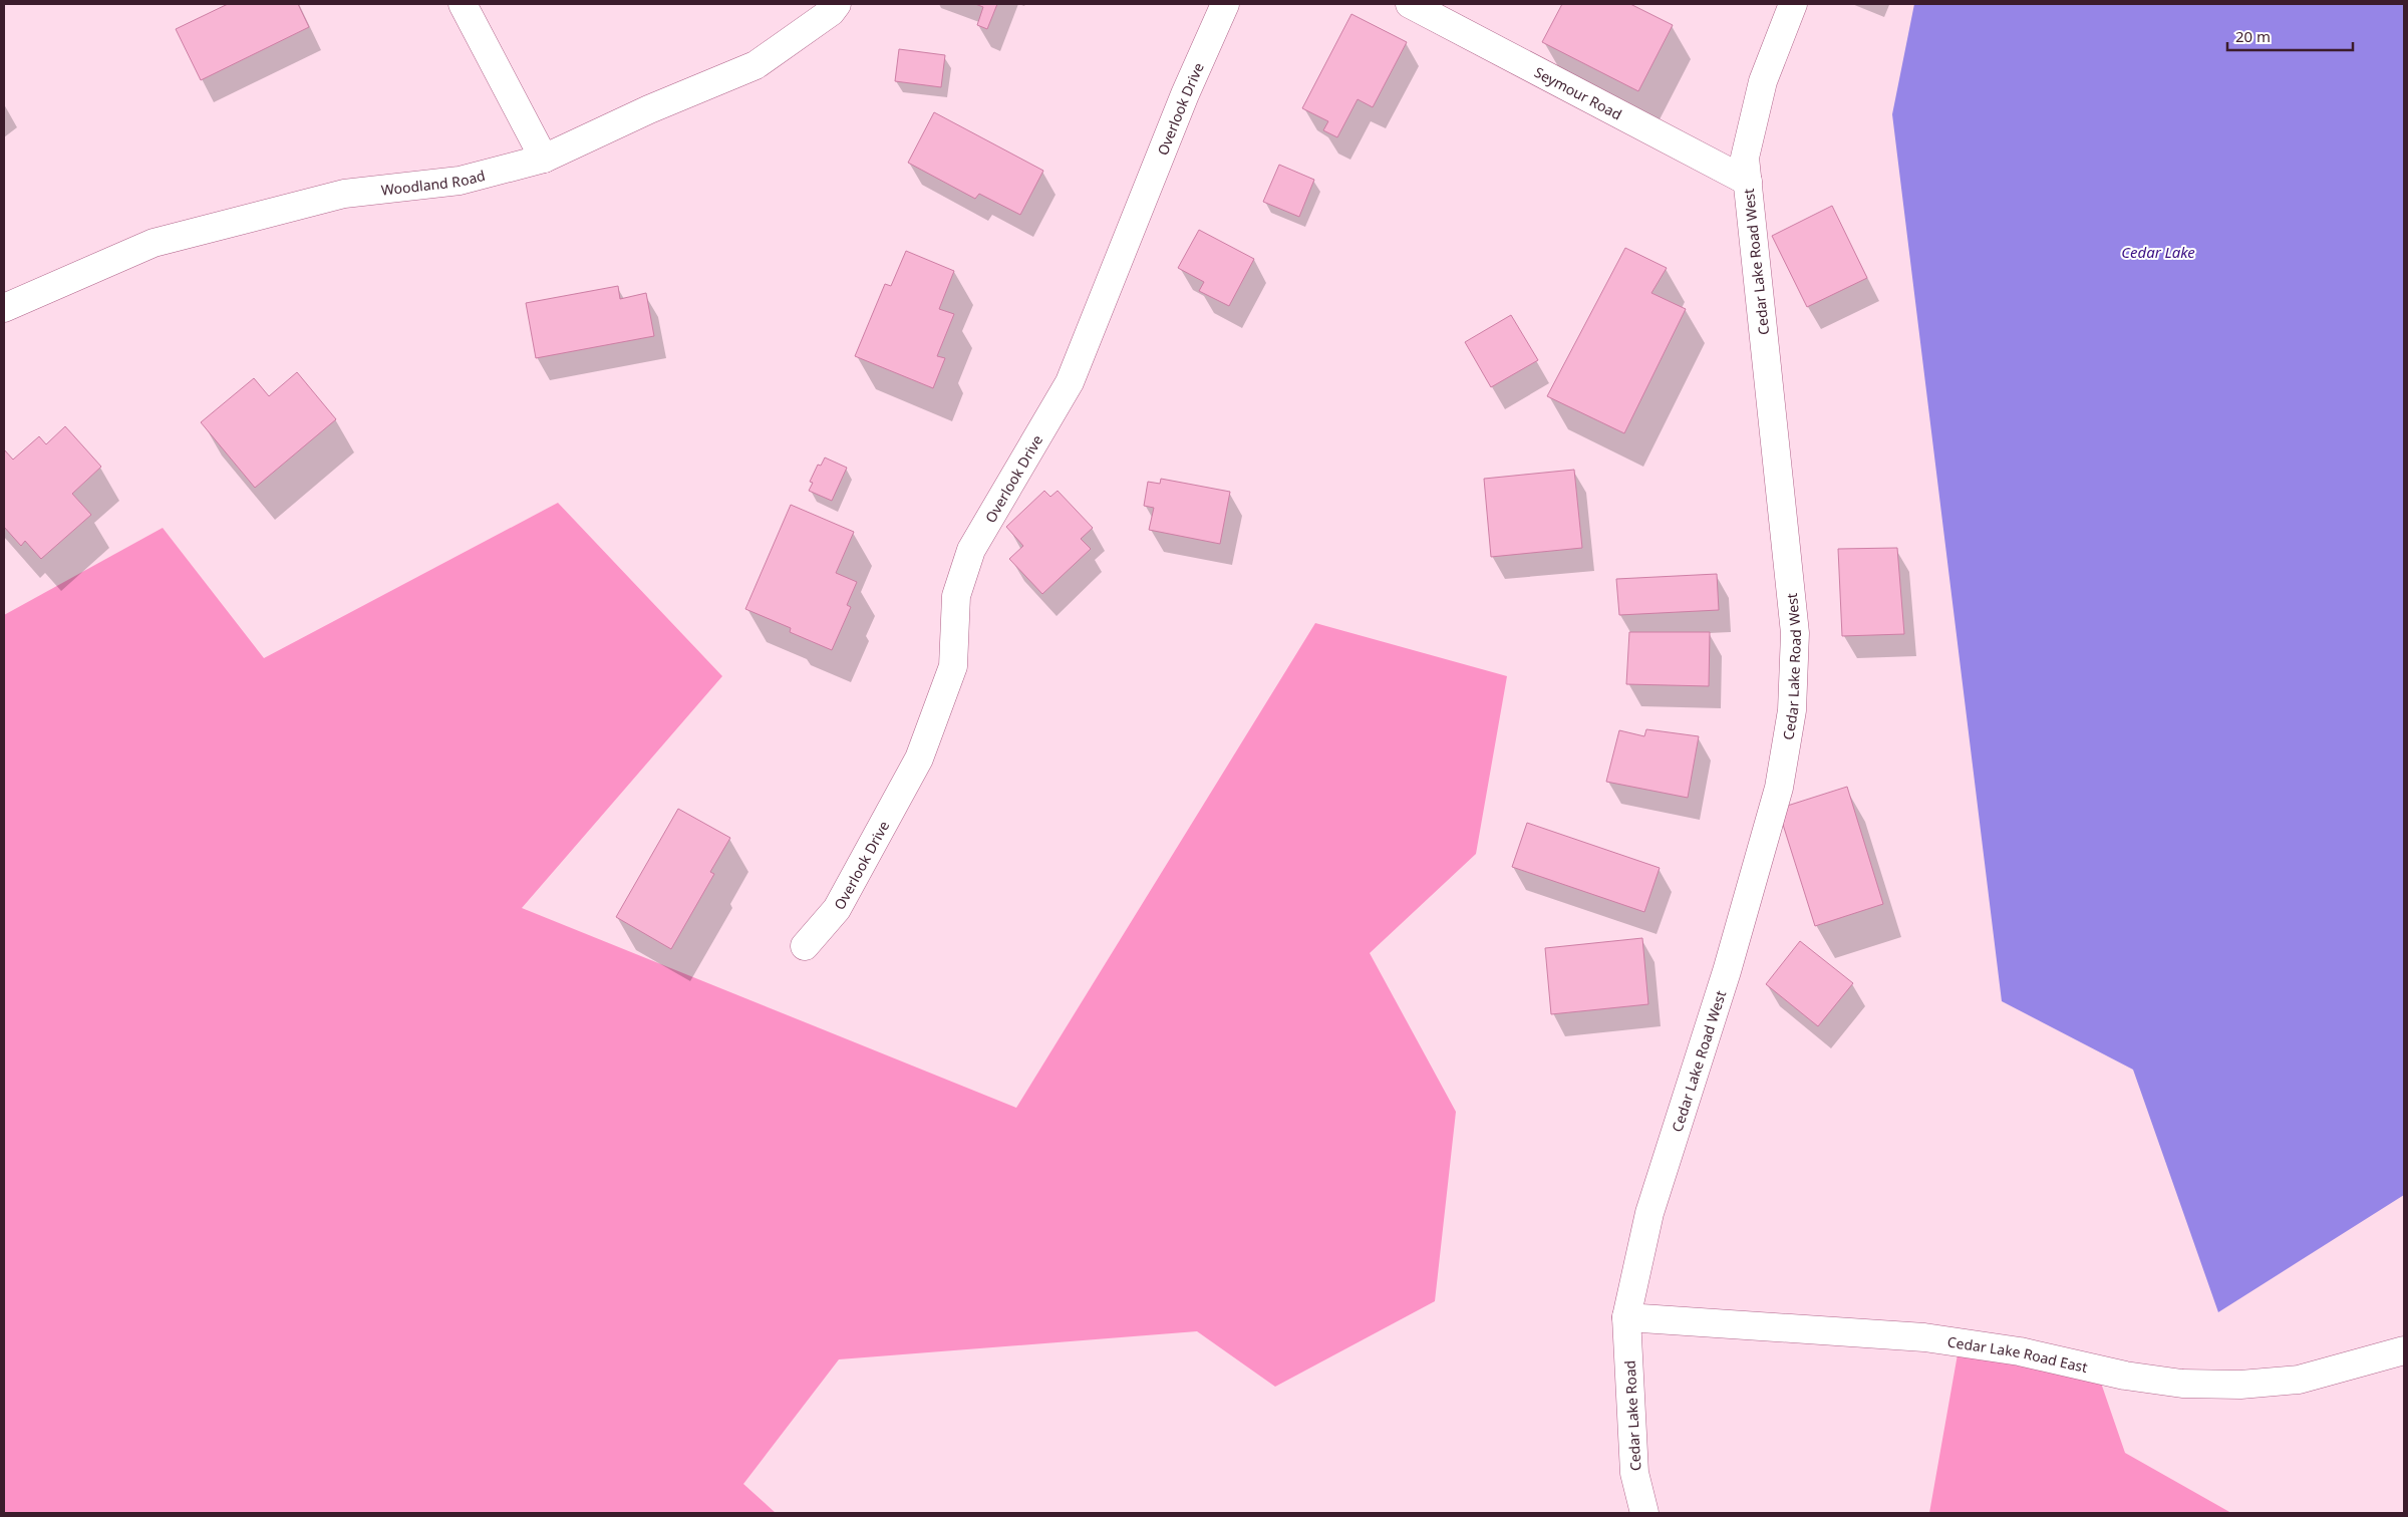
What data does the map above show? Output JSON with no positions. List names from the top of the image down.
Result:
{
  "streets": {
    "street": [
      "Seymour Road",
      "Overlook Drive",
      "Woodland Road",
      "Cedar Lake Road West",
      "Cedar Lake Road East",
      "Cedar Lake Road"
    ]
  },
  "crossings": [
    ["Seymour Road", "Cedar Lake Road West"],
    ["Cedar Lake Road West", "Cedar Lake Road East"],
    ["Cedar Lake Road West", "Cedar Lake Road"],
    ["Cedar Lake Road East", "Cedar Lake Road"]
  ],
  "water": ["Cedar Lake"],
  "scale_bar": "20 m"
}
